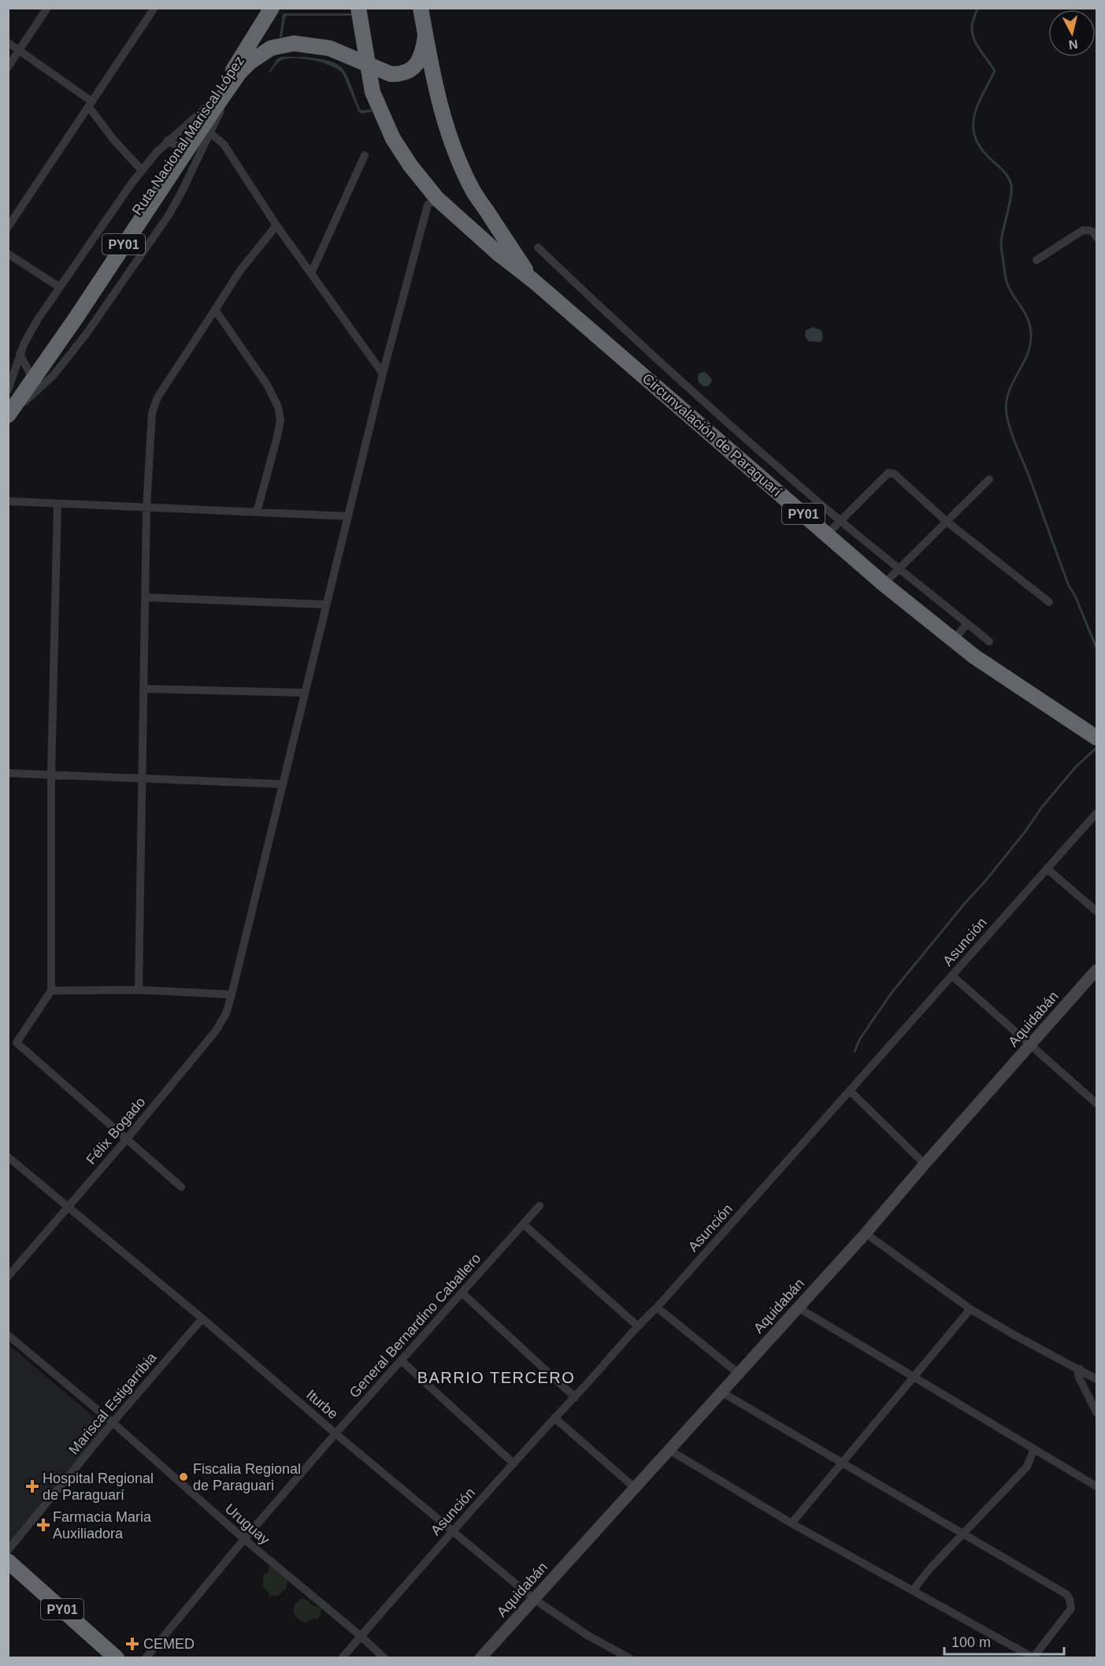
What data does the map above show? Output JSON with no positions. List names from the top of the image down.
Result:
{
  "streets": {
    "highway": ["Ruta Nacional Mariscal López", "PY01", "Circunvalación de Paraguarí"],
    "street": [
      "Asunción",
      "Aquidabán",
      "Félix Bogado",
      "General Bernardino Caballero",
      "Mariscal Estigarribia",
      "Iturbe",
      "Uruguay"
    ]
  },
  "crossings": [
    ["Ruta Nacional Mariscal López", "Circunvalación de Paraguarí"],
    ["Circunvalación de Paraguarí", "Félix Bogado"],
    ["Asunción", "Iturbe"],
    ["Asunción", "Uruguay"],
    ["Aquidabán", "Iturbe"],
    ["Félix Bogado", "Iturbe"],
    ["General Bernardino Caballero", "Iturbe"],
    ["General Bernardino Caballero", "Uruguay"],
    ["Mariscal Estigarribia", "Iturbe"],
    ["Mariscal Estigarribia", "Uruguay"]
  ],
  "districts": ["BARRIO TERCERO"],
  "places": {
    "other": ["Fiscalia Regional de Paraguari"],
    "health": ["Hospital Regional de Paraguarí", "Farmacia Maria Auxiliadora", "CEMED"]
  },
  "scale_bar": "100 m",
  "north": "bottom"
}
